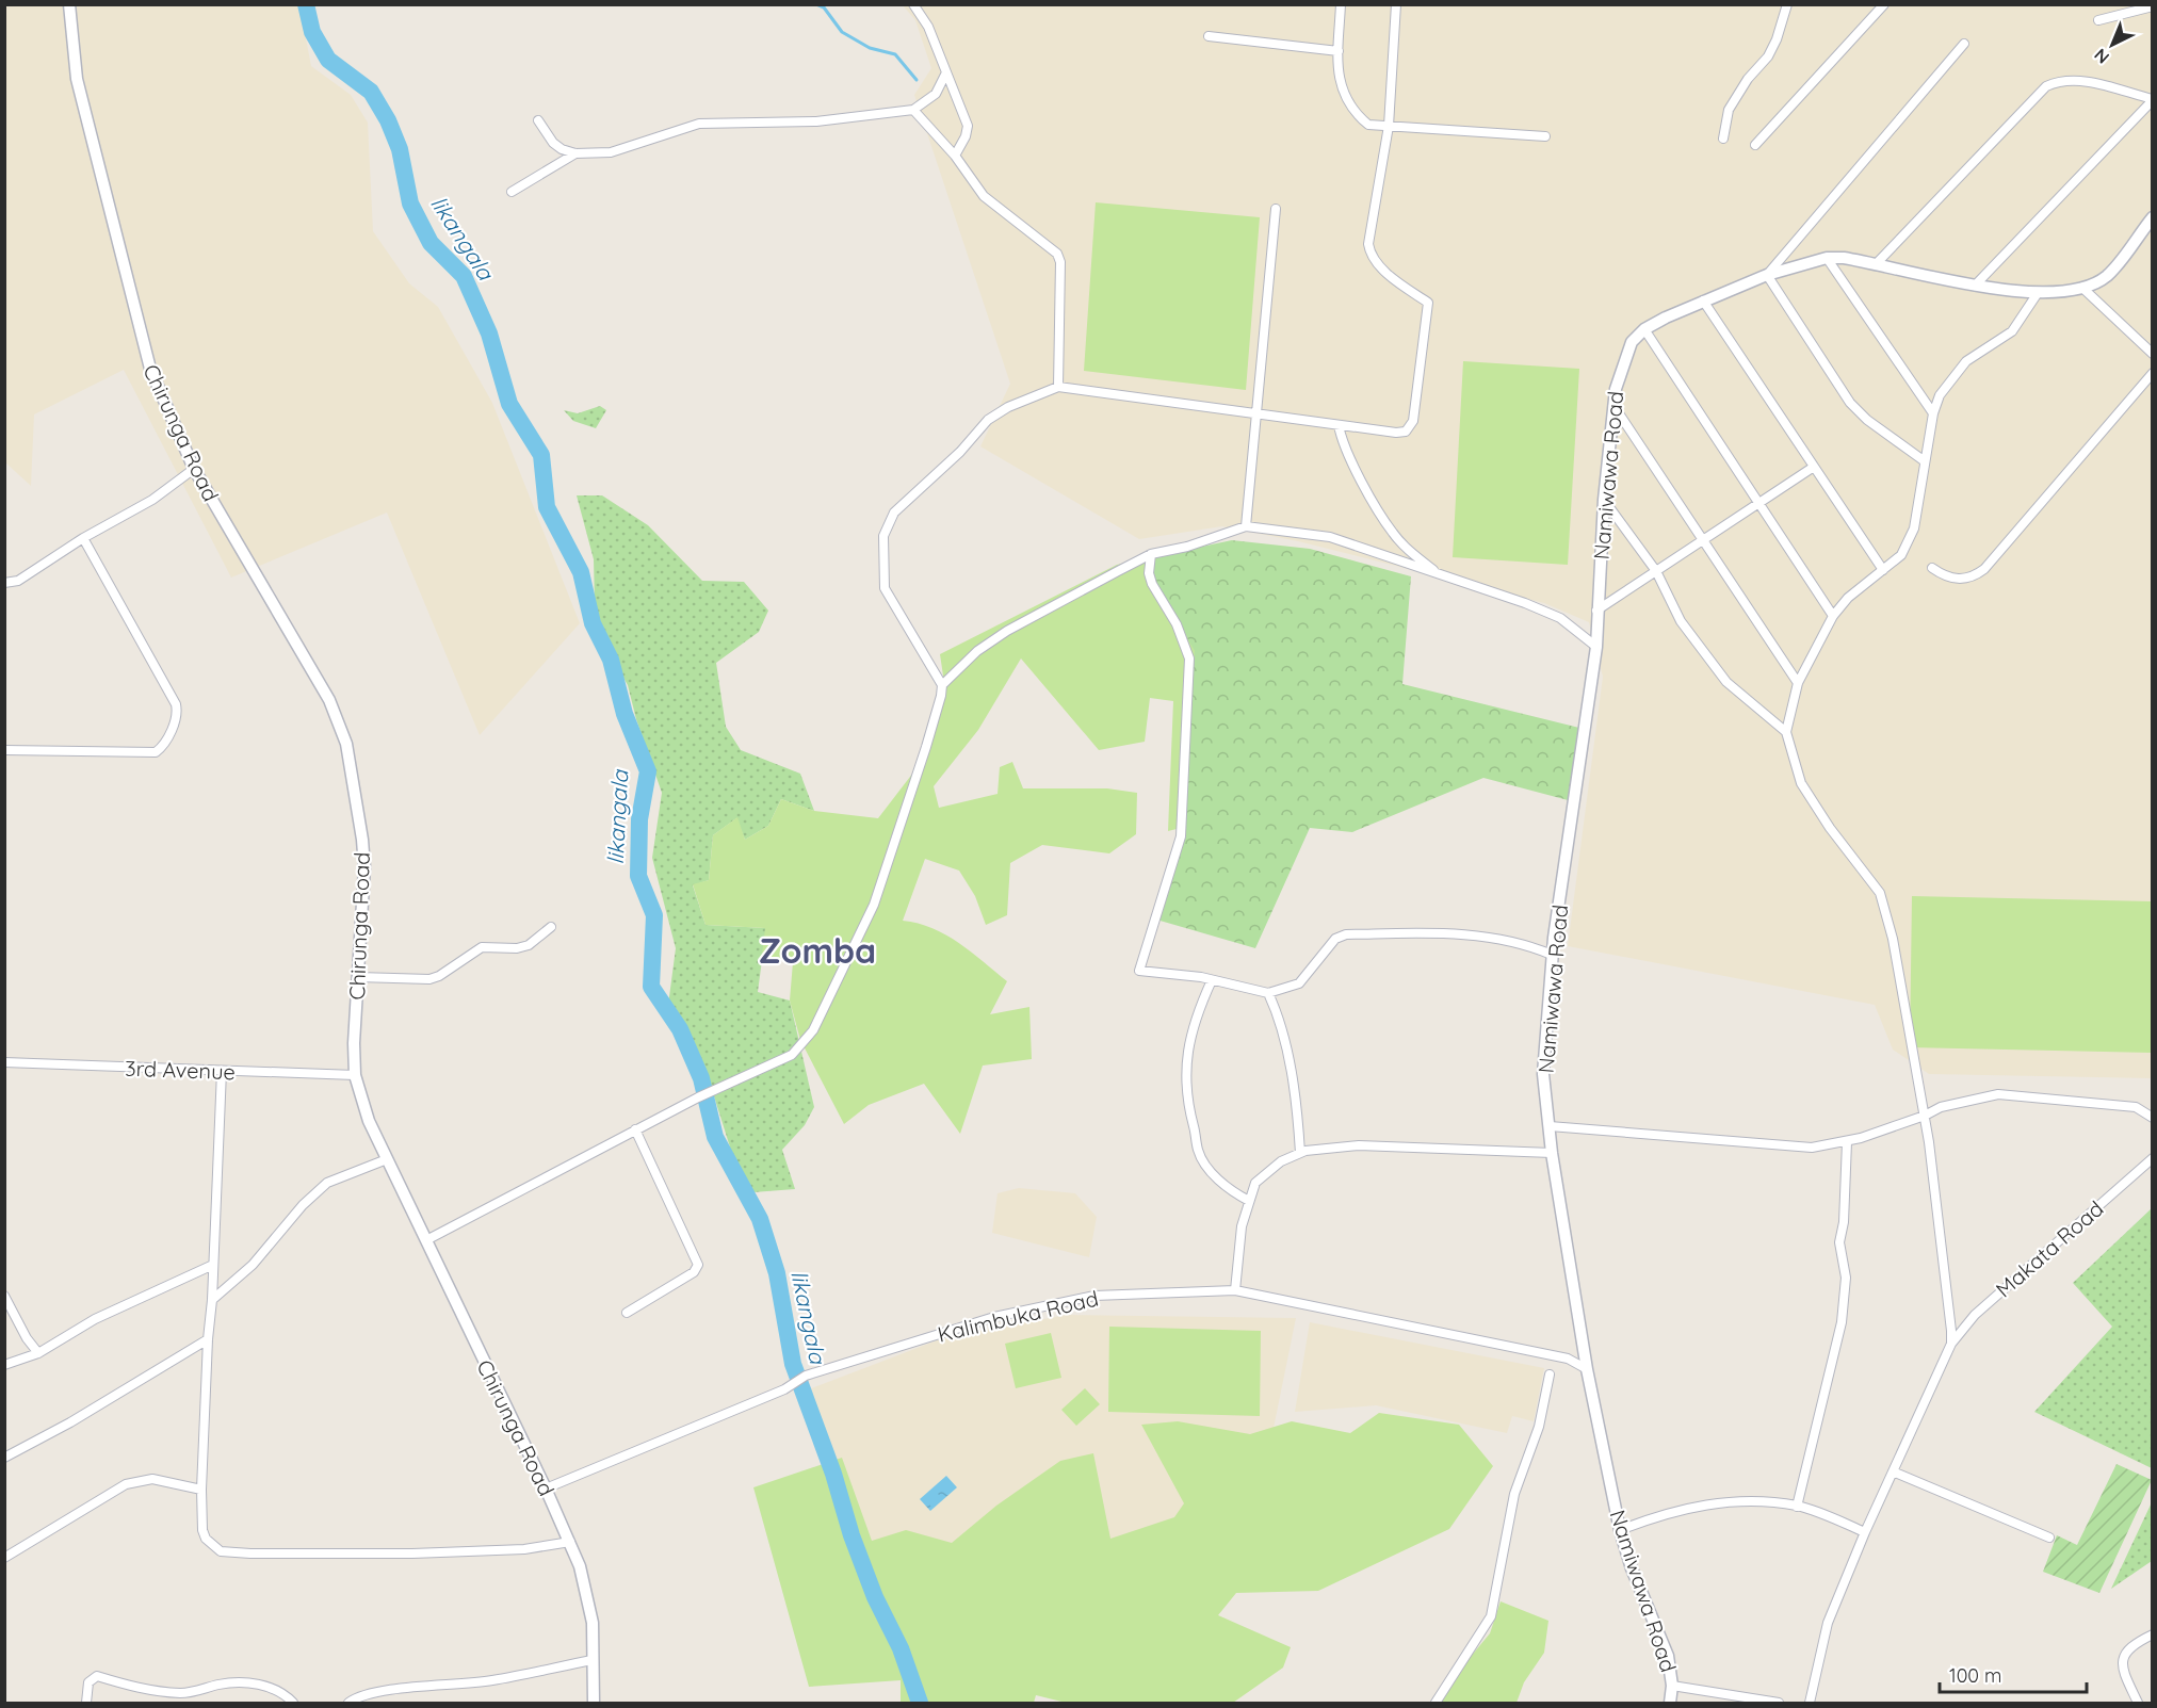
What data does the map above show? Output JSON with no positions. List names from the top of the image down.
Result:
{
  "streets": {
    "street": [
      "Chirunga Road",
      "Namiwawa Road",
      "3rd Avenue",
      "Makata Road",
      "Kalimbuka Road"
    ]
  },
  "crossings": [
    ["Chirunga Road", "3rd Avenue"],
    ["Chirunga Road", "Kalimbuka Road"],
    ["Namiwawa Road", "Kalimbuka Road"]
  ],
  "districts": ["Zomba"],
  "water": ["likangala"],
  "scale_bar": "100 m",
  "north": "bottom left"
}
